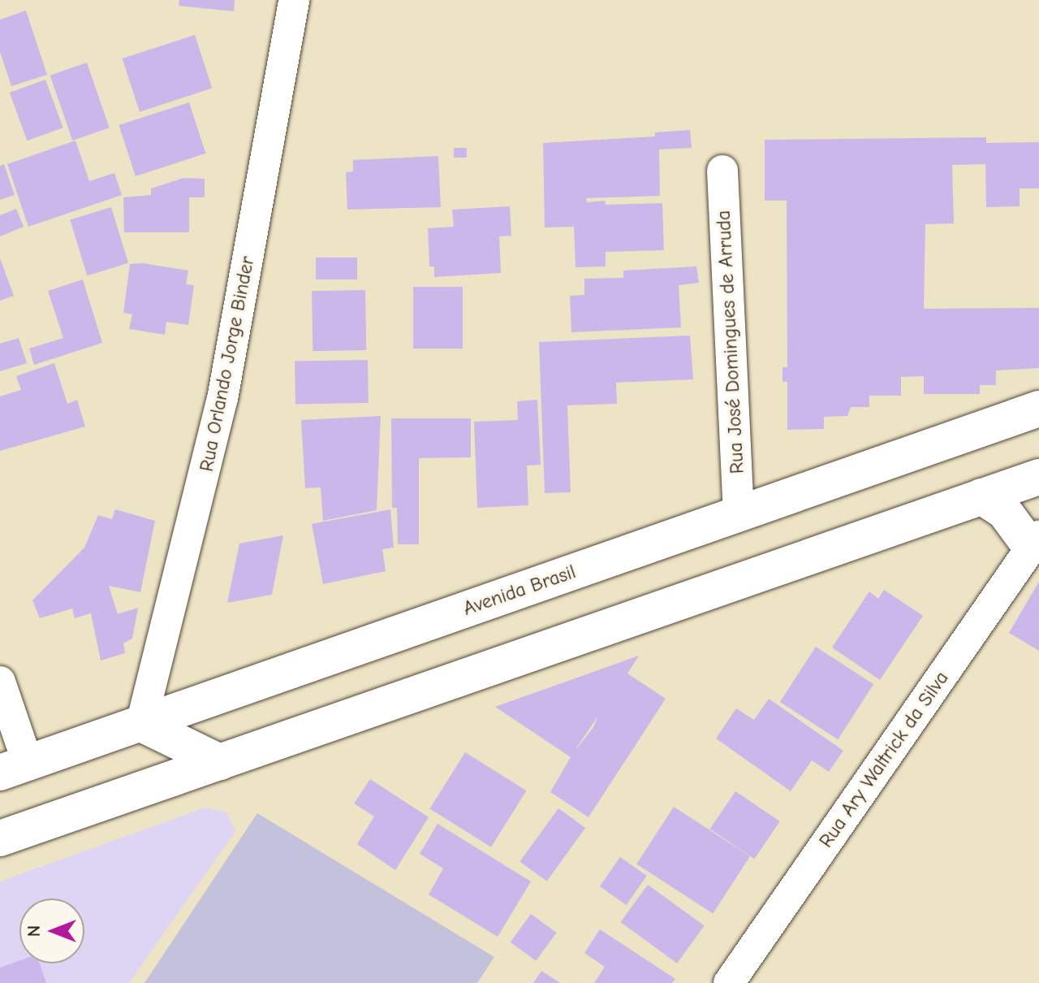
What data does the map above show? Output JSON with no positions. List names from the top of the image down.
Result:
{
  "streets": {
    "main road": ["Avenida Brasil"],
    "street": ["Rua José Domingues de Arruda", "Rua Orlando Jorge Binder", "Rua Ary Waltrick da Silva"]
  },
  "crossings": [
    ["Rua José Domingues de Arruda", "Avenida Brasil"],
    ["Rua Orlando Jorge Binder", "Avenida Brasil"]
  ],
  "north": "left"
}
